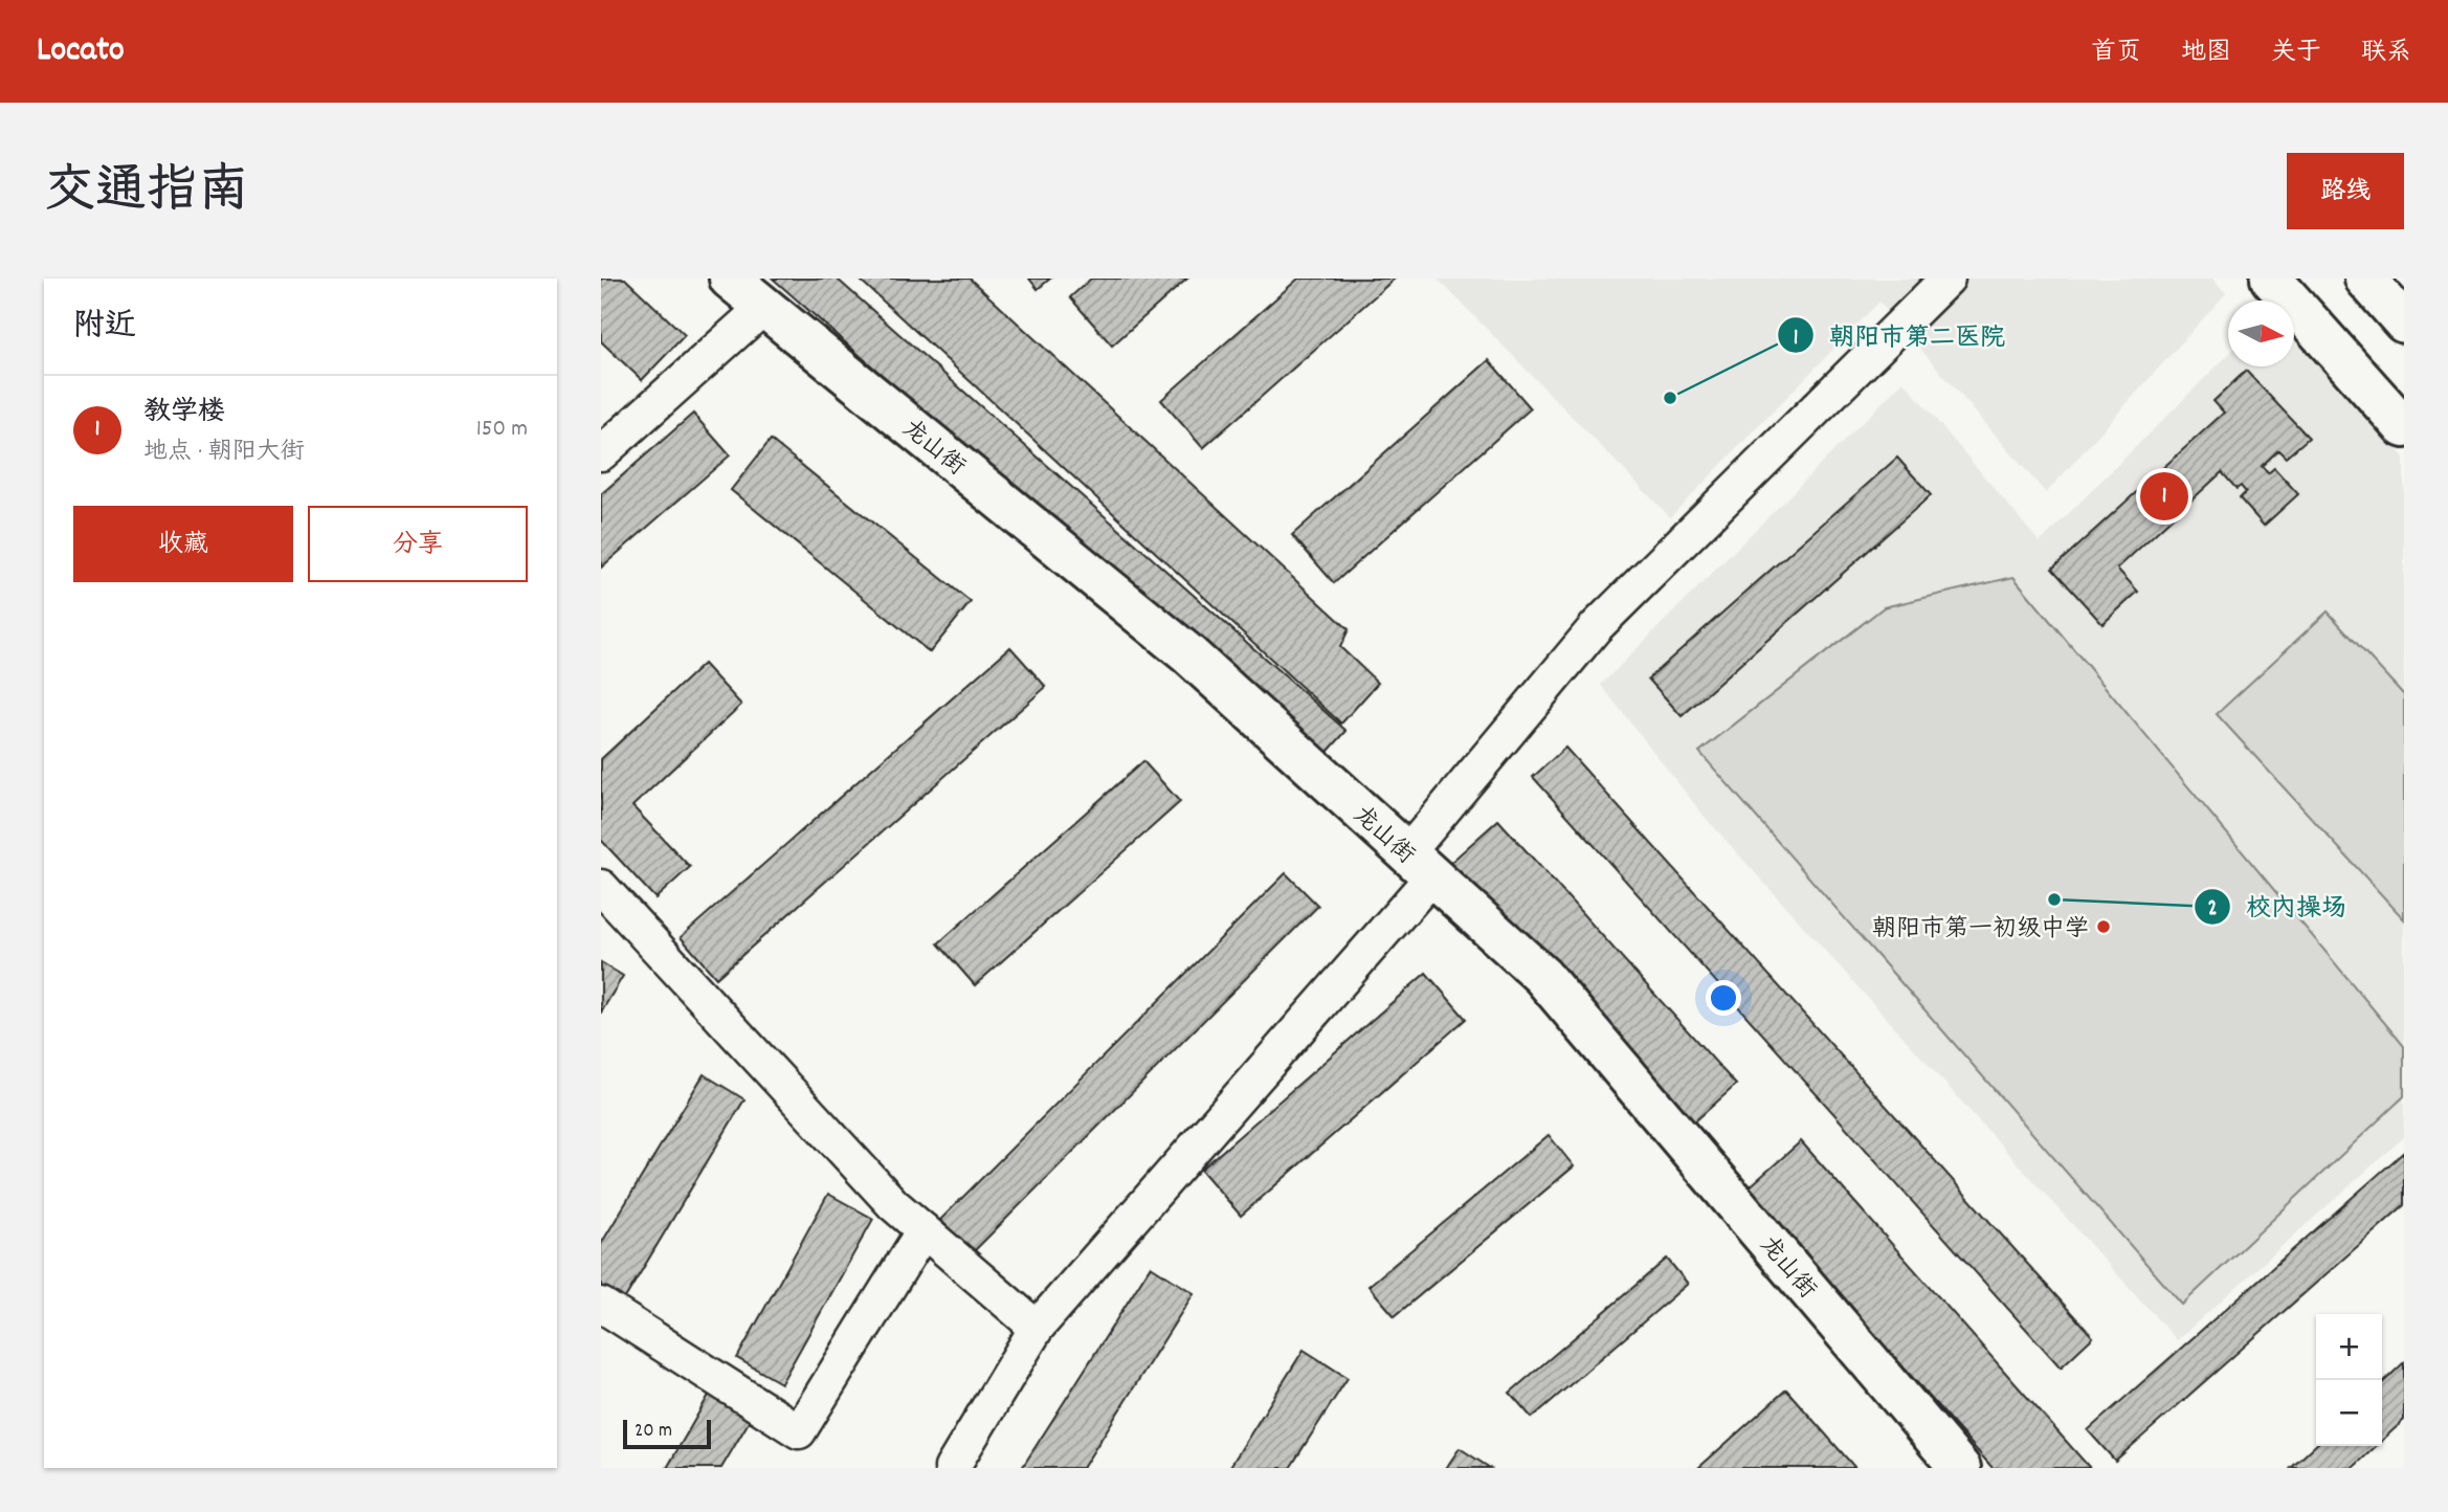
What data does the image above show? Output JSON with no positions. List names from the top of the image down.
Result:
{
  "streets": {
    "street": ["龙山街"]
  },
  "places": ["朝阳市第二医院", "校内操场", "朝阳市第一初级中学"],
  "scale_bar": "20 m",
  "north": "right",
  "page": {
    "header": "Locato",
    "nav": [
      "首页",
      "地图",
      "关于",
      "联系"
    ],
    "title": "交通指南",
    "buttons": [
      "路线",
      ["收藏", "分享"]
    ],
    "heading": "附近",
    "list": [
      {
        "mark": "1",
        "name": "教学楼",
        "note": "地点 · 朝阳大街",
        "value": "150 m"
      }
    ],
    "pins": "1",
    "map_buttons": ["+", "−"],
    "scale": "20 m"
  }
}
